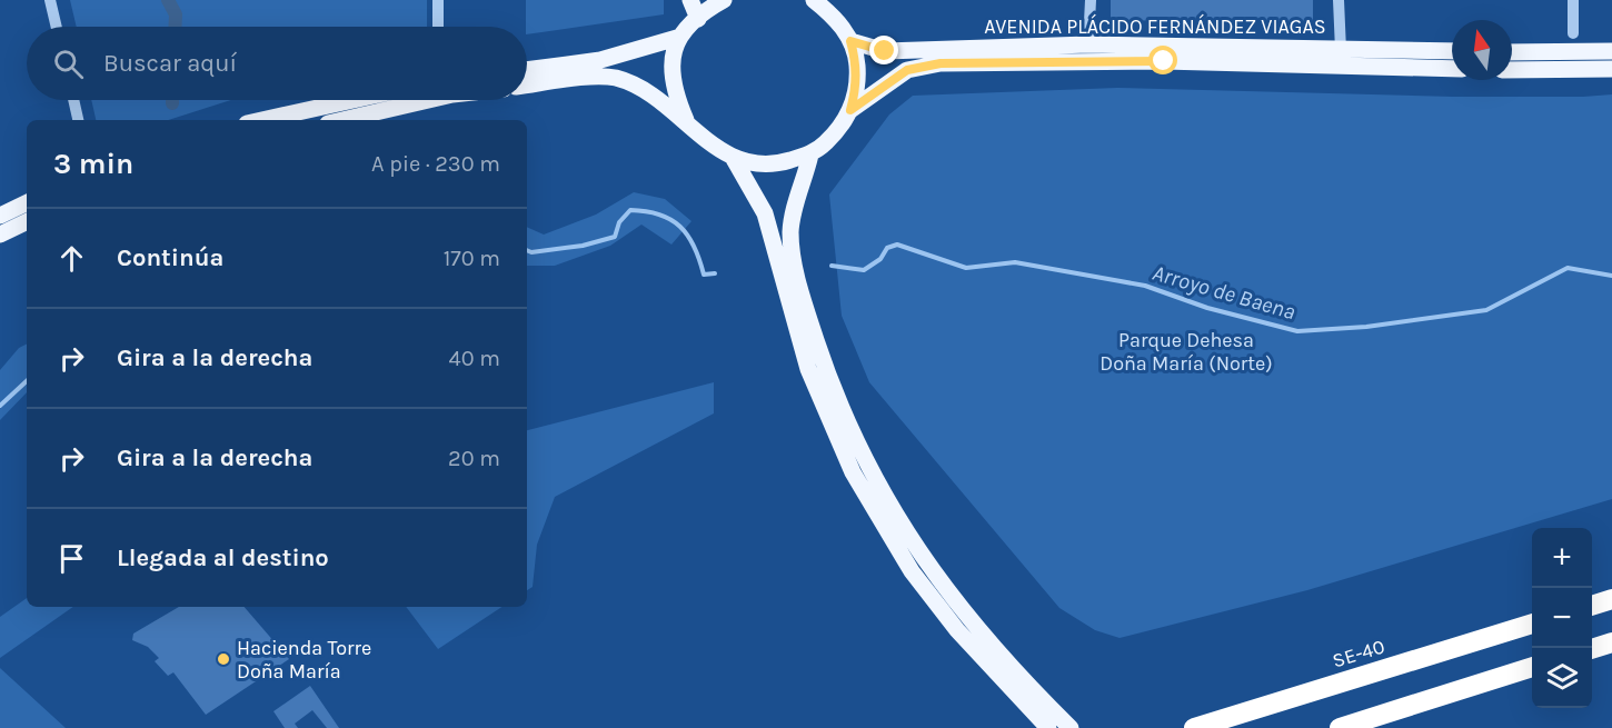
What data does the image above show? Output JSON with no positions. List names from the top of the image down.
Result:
{
  "streets": {
    "highway": ["SE-40"],
    "main road": ["AVENIDA PLÁCIDO FERNÁNDEZ VIAGAS"]
  },
  "water": ["Arroyo de Baena"],
  "parks": ["Parque Dehesa Doña María (Norte)"],
  "places": ["Hacienda Torre Doña María"],
  "north": "top",
  "page": {
    "search": "Buscar aquí",
    "heading": ["3 min", "A pie · 230 m"],
    "list": [
      ["Continúa", "170 m"],
      ["Gira a la derecha", "40 m"],
      ["Gira a la derecha", "20 m"],
      "Llegada al destino"
    ],
    "map_buttons": ["+", "−"]
  }
}
